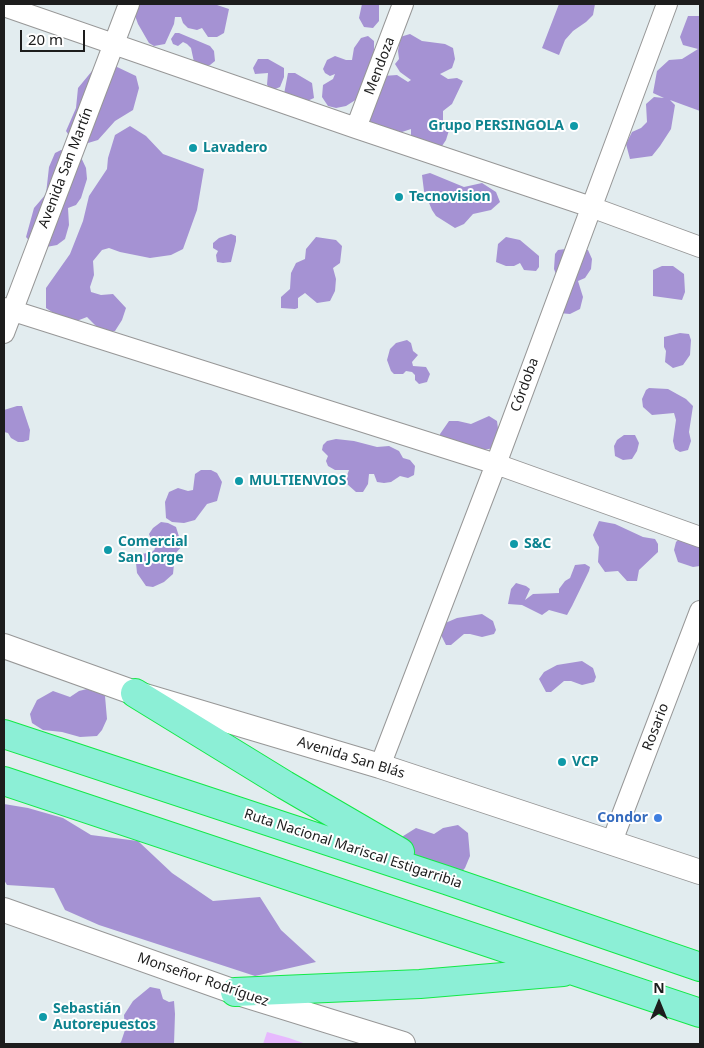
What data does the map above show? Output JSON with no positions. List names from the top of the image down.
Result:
{
  "streets": {
    "highway": ["Ruta Nacional Mariscal Estigarribia"],
    "street": [
      "Mendoza",
      "Avenida San Martín",
      "Córdoba",
      "Rosario",
      "Avenida San Blás",
      "Monseñor Rodríguez"
    ]
  },
  "crossings": [
    ["Córdoba", "Avenida San Blás"],
    ["Rosario", "Avenida San Blás"]
  ],
  "places": [
    "Grupo PERSINGOLA",
    "Lavadero",
    "Tecnovision",
    "MULTIENVIOS",
    "S&C",
    "Comercial San Jorge",
    "VCP",
    "Condor",
    "Sebastián Autorepuestos"
  ],
  "scale_bar": "20 m",
  "north": "top"
}
